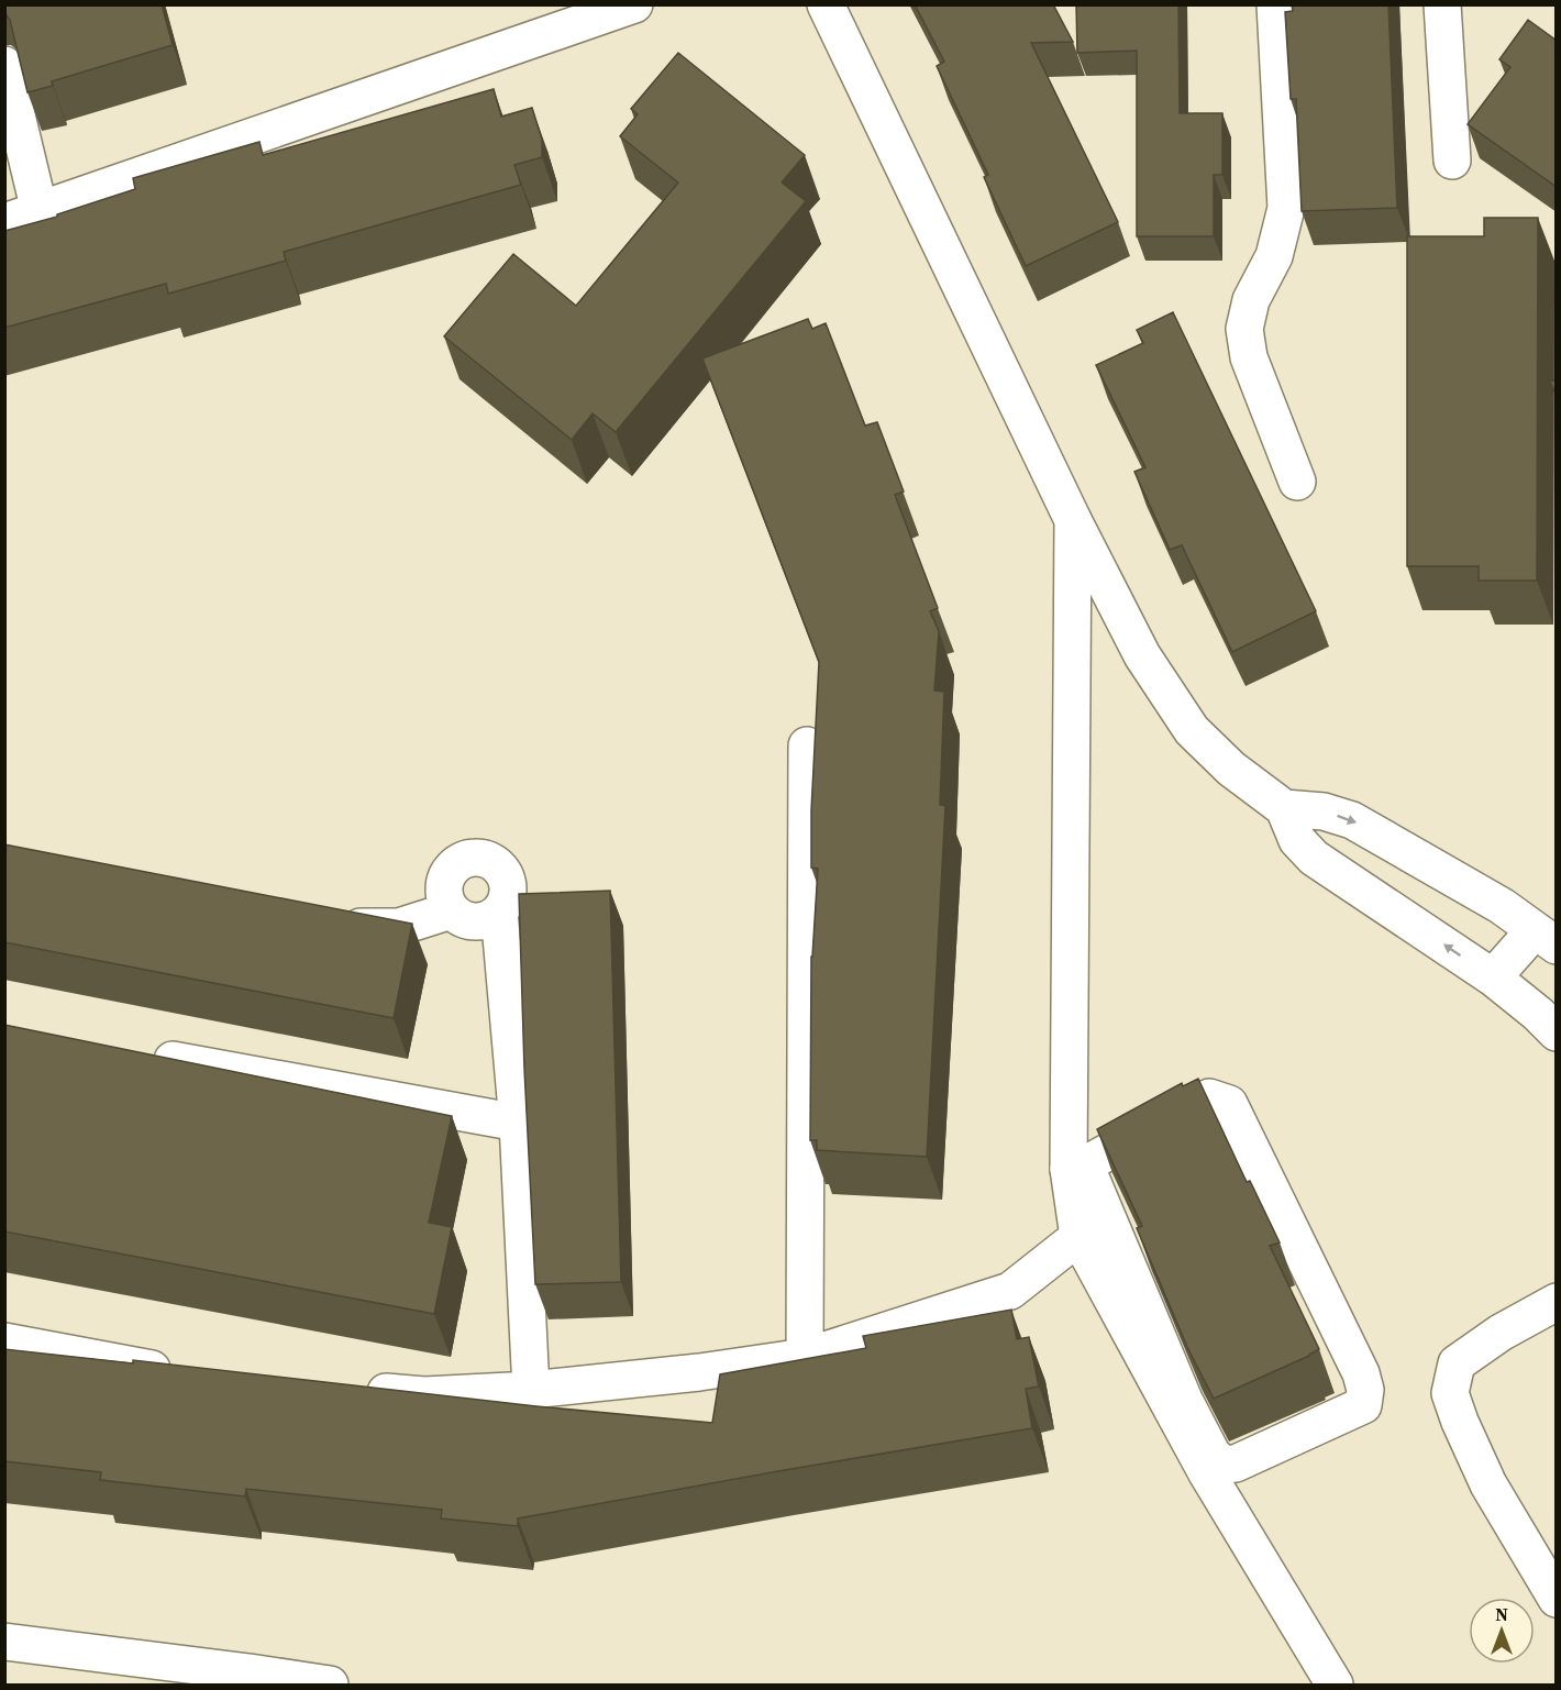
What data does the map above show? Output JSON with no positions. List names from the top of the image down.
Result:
{
  "north": "top"
}
